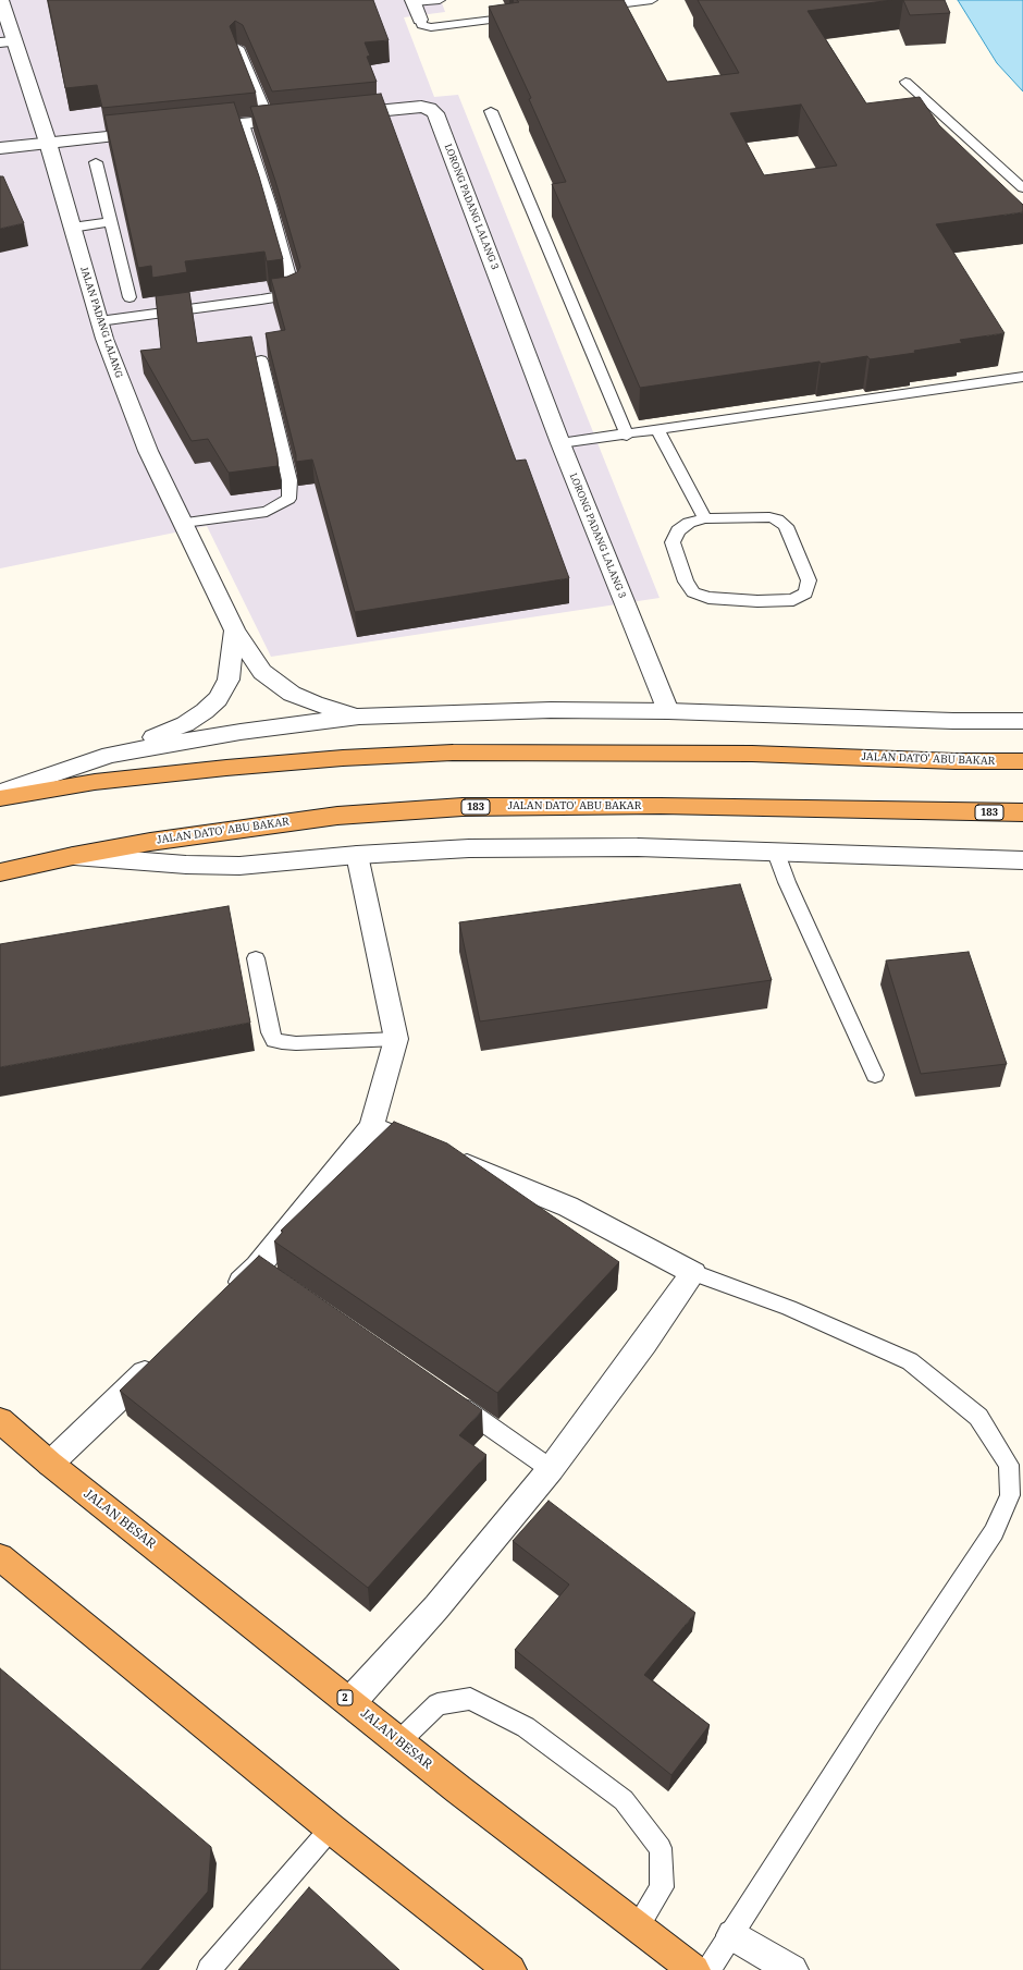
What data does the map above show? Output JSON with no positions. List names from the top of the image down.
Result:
{
  "streets": {
    "highway": [
      "JALAN DATO' ABU BAKAR",
      "183",
      "JALAN BESAR",
      "2"
    ],
    "street": ["LORONG PADANG LALANG 3", "JALAN PADANG LALANG"]
  }
}
